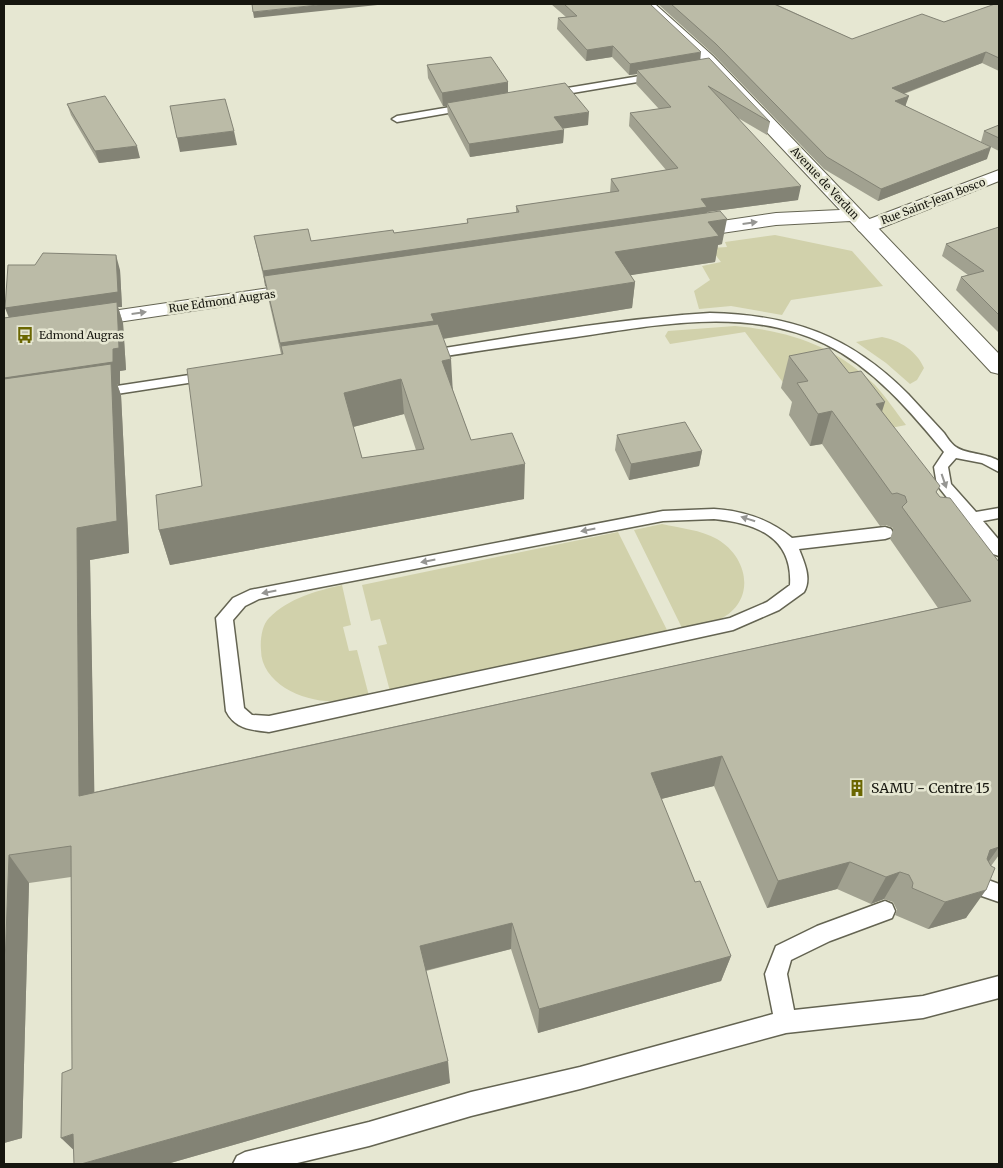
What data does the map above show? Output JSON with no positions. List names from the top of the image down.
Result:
{
  "streets": {
    "main road": ["Avenue de Verdun", "Rue Saint-Jean Bosco", "Rue Edmond Augras"]
  },
  "crossings": [
    ["Avenue de Verdun", "Rue Saint-Jean Bosco"]
  ],
  "one_way": ["Rue Edmond Augras"],
  "places": {
    "bus stop": ["Edmond Augras"],
    "building": ["SAMU - Centre 15"]
  }
}
